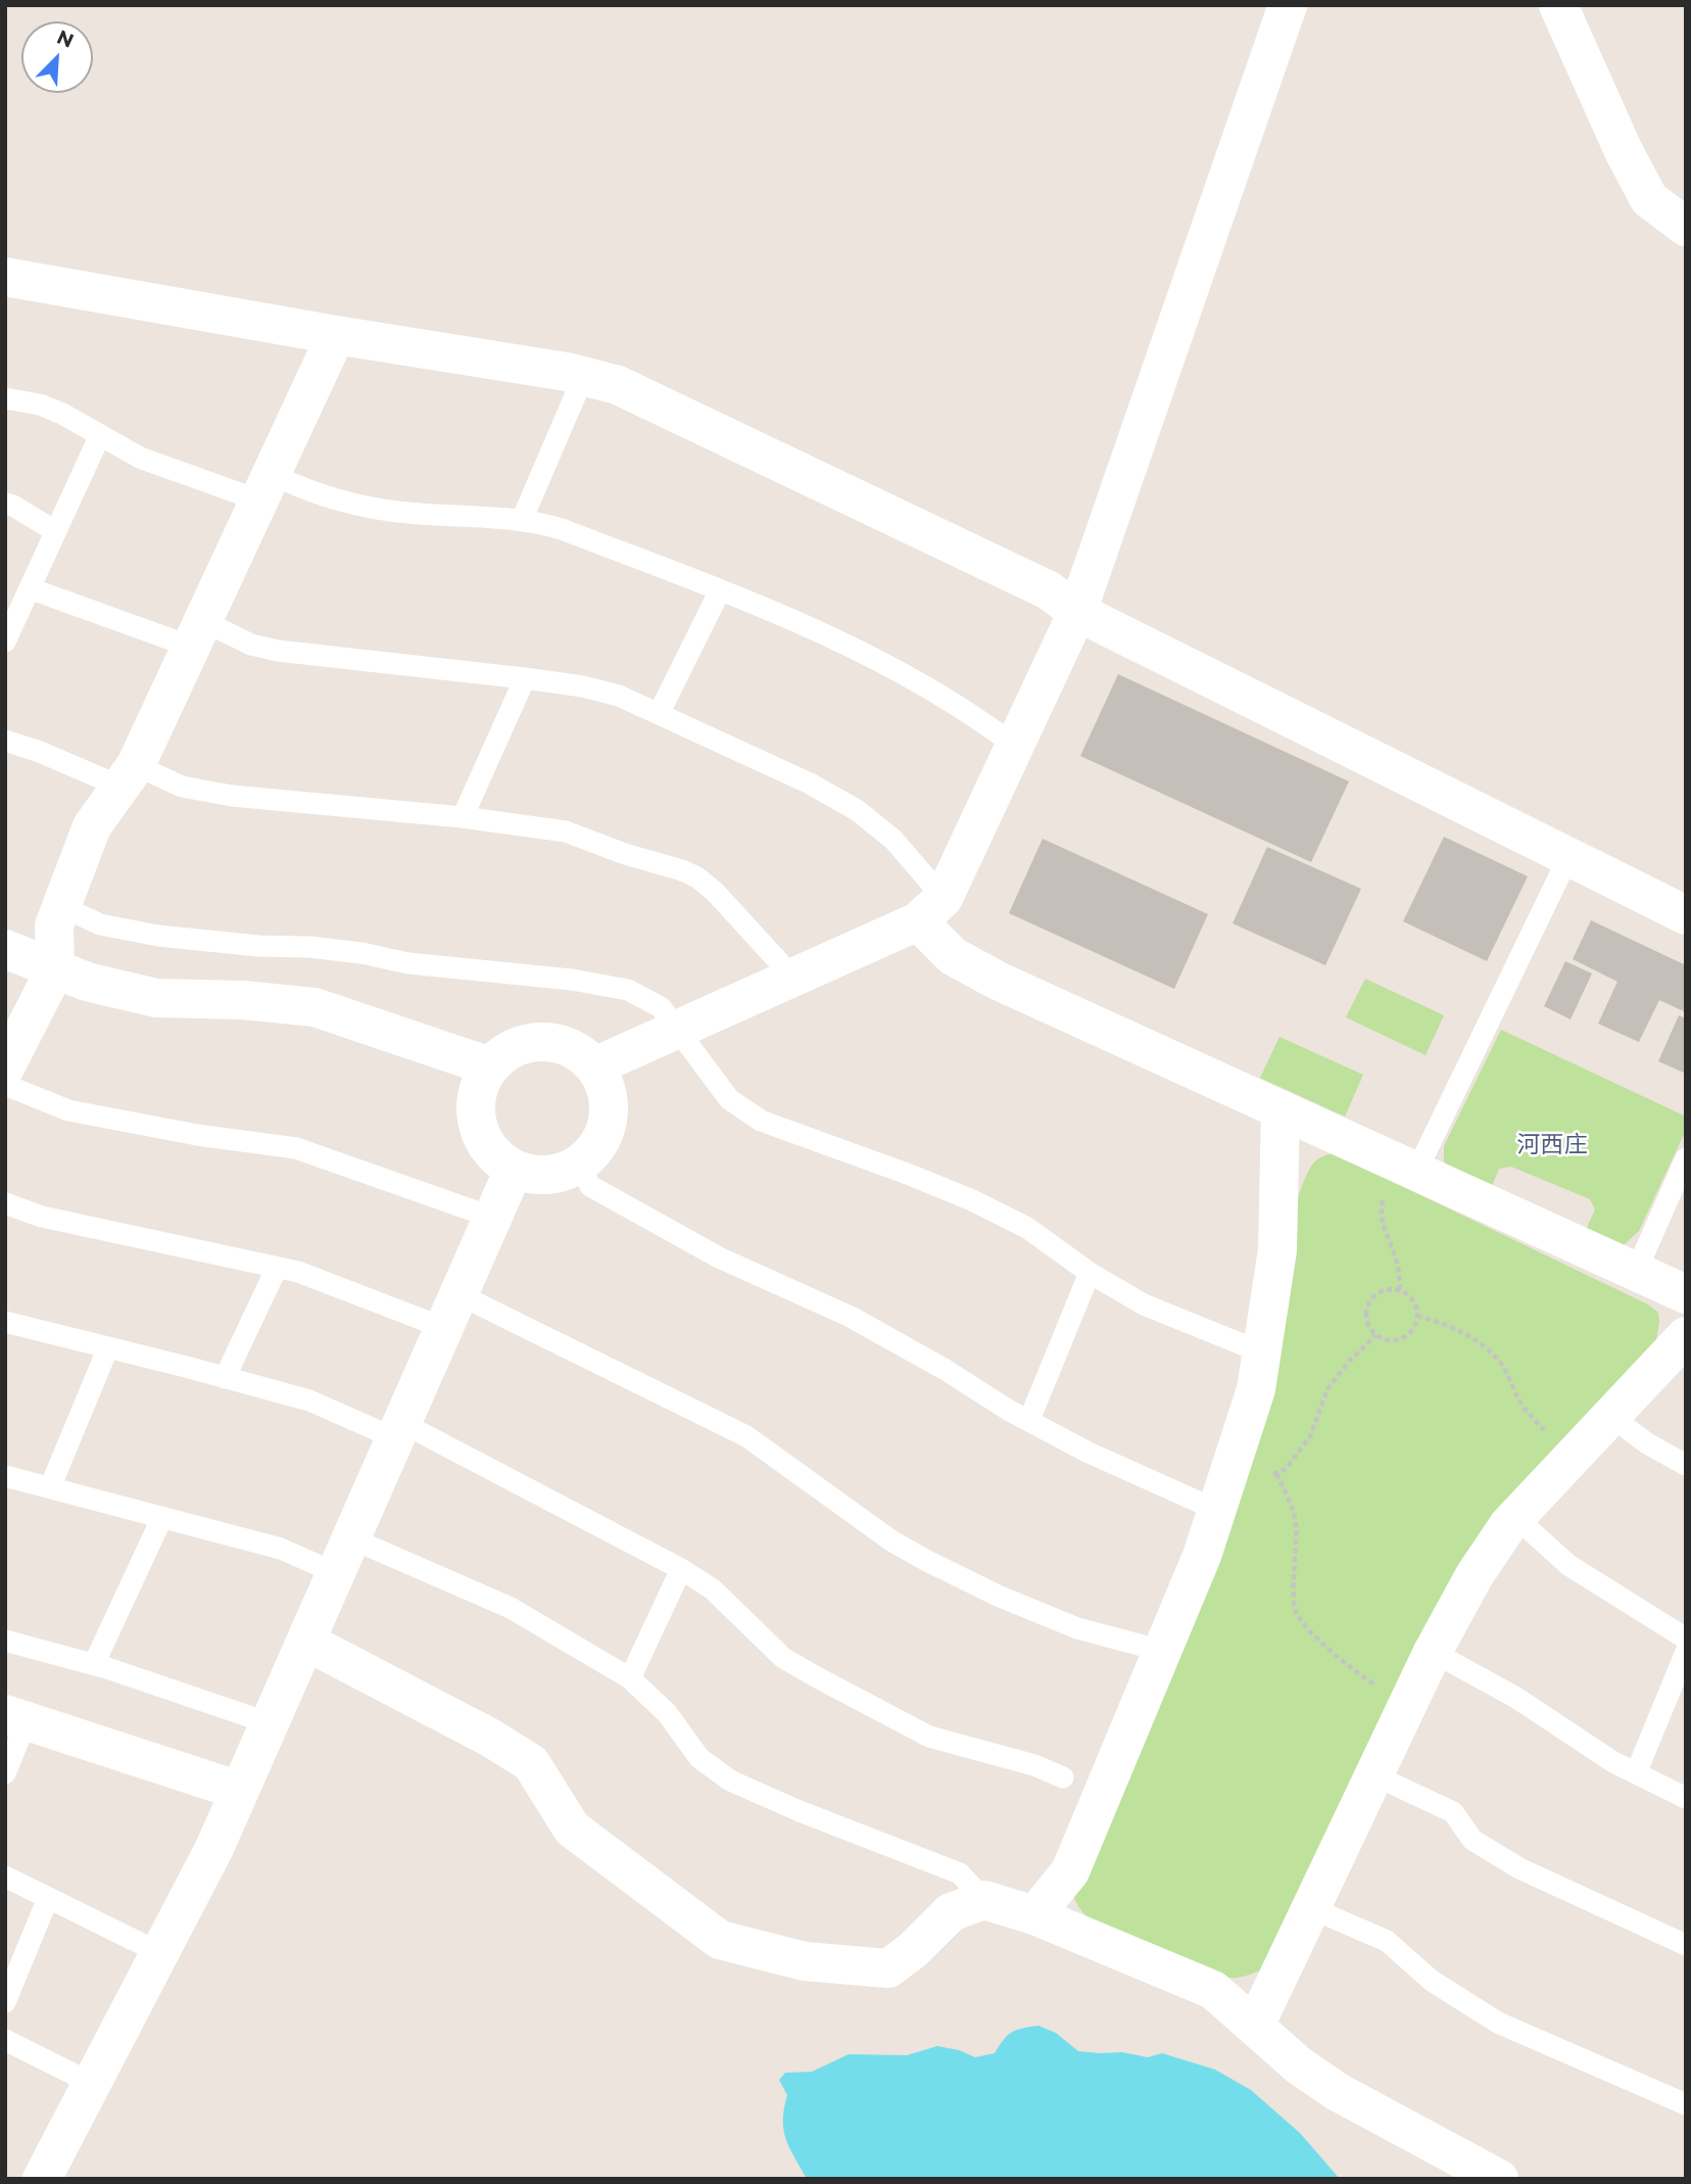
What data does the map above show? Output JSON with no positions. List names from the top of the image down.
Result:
{
  "districts": ["河西庄"],
  "north": "top right"
}
